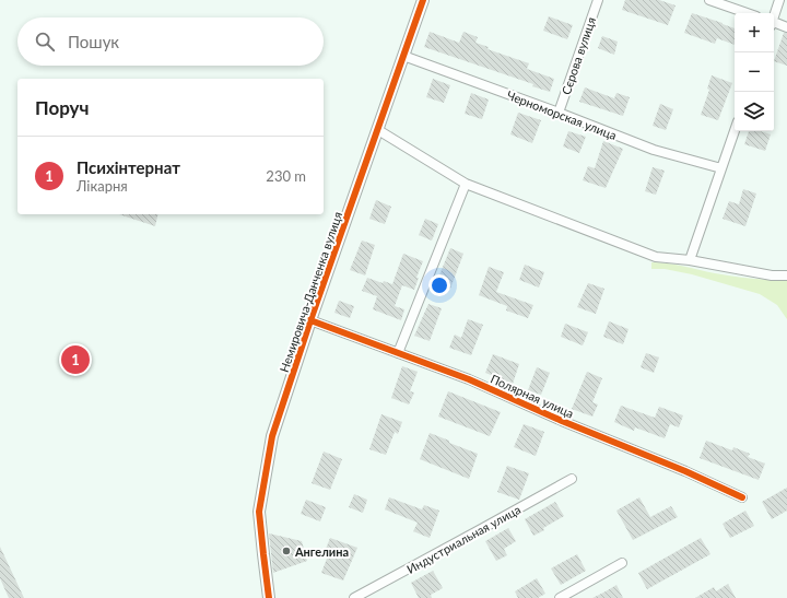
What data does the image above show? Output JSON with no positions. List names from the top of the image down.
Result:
{
  "streets": {
    "street": [
      "Сєрова вулиця",
      "Черноморская улица",
      "Немировича-Данченка вулиця",
      "Полярная улица",
      "Индустриальная улица"
    ]
  },
  "crossings": [
    ["Сєрова вулиця", "Черноморская улица"],
    ["Черноморская улица", "Немировича-Данченка вулиця"],
    ["Немировича-Данченка вулиця", "Полярная улица"]
  ],
  "places": ["Ангелина"],
  "page": {
    "map_buttons": ["+", "−"],
    "search": "Пошук",
    "heading": "Поруч",
    "list": [
      {
        "mark": "1",
        "name": "Психінтернат",
        "note": "Лікарня",
        "value": "230 m"
      }
    ],
    "pins": "1"
  }
}
